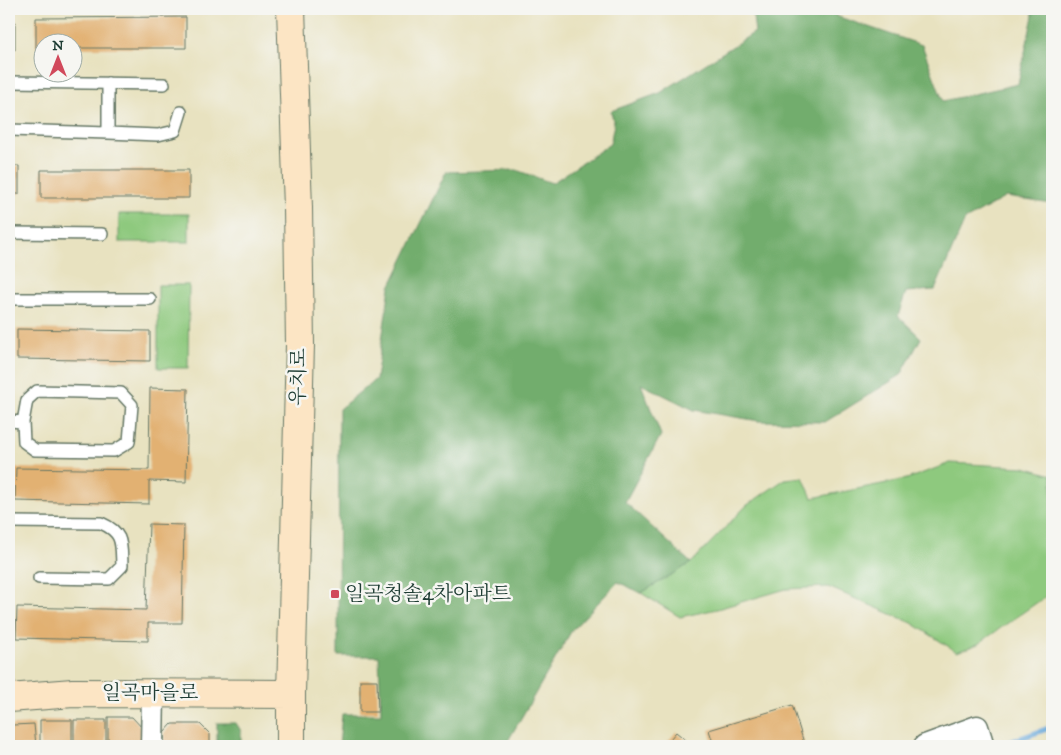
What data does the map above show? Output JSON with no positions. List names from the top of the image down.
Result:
{
  "streets": {
    "main road": ["우치로", "일곡마을로"]
  },
  "crossings": [
    ["우치로", "일곡마을로"]
  ],
  "places": {
    "transit": ["일곡청솔4차아파트"]
  },
  "north": "top"
}
